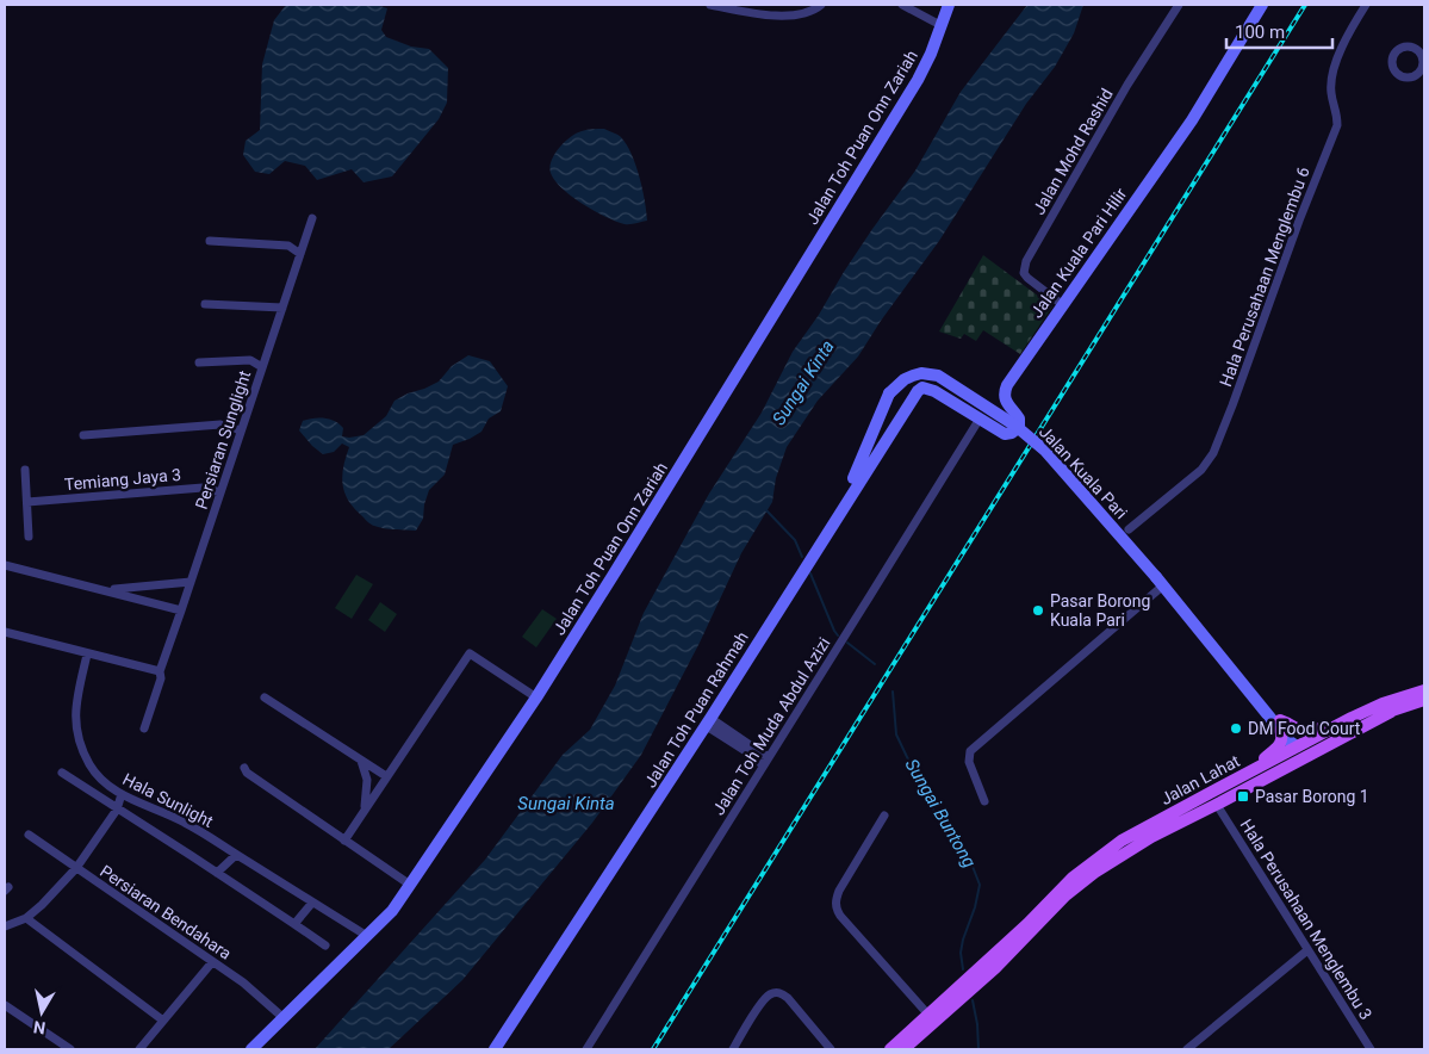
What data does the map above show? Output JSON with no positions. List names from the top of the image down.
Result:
{
  "streets": {
    "main road": ["Jalan Lahat"],
    "street": [
      "Jalan Toh Puan Onn Zariah",
      "Jalan Mohd Rashid",
      "Jalan Kuala Pari Hilir",
      "Hala Perusahaan Menglembu 6",
      "Persiaran Sunglight",
      "Jalan Kuala Pari",
      "Temiang Jaya 3",
      "Jalan Toh Puan Rahmah",
      "Jalan Toh Muda Abdul Azizi",
      "Hala Sunlight",
      "Persiaran Bendahara",
      "Hala Perusahaan Menglembu 3"
    ]
  },
  "crossings": [
    ["Jalan Toh Puan Onn Zariah", "Hala Sunlight"],
    ["Jalan Toh Puan Onn Zariah", "Persiaran Bendahara"],
    ["Jalan Mohd Rashid", "Jalan Kuala Pari Hilir"],
    ["Jalan Kuala Pari Hilir", "Jalan Toh Puan Rahmah"],
    ["Jalan Kuala Pari Hilir", "Jalan Toh Muda Abdul Azizi"],
    ["Persiaran Sunglight", "Temiang Jaya 3"],
    ["Jalan Kuala Pari", "Jalan Lahat"]
  ],
  "water": ["Sungai Kinta", "Sungai Buntong"],
  "places": {
    "other": ["Pasar Borong Kuala Pari", "DM Food Court"],
    "transit": ["Pasar Borong 1"]
  },
  "scale_bar": "100 m",
  "north": "bottom"
}
